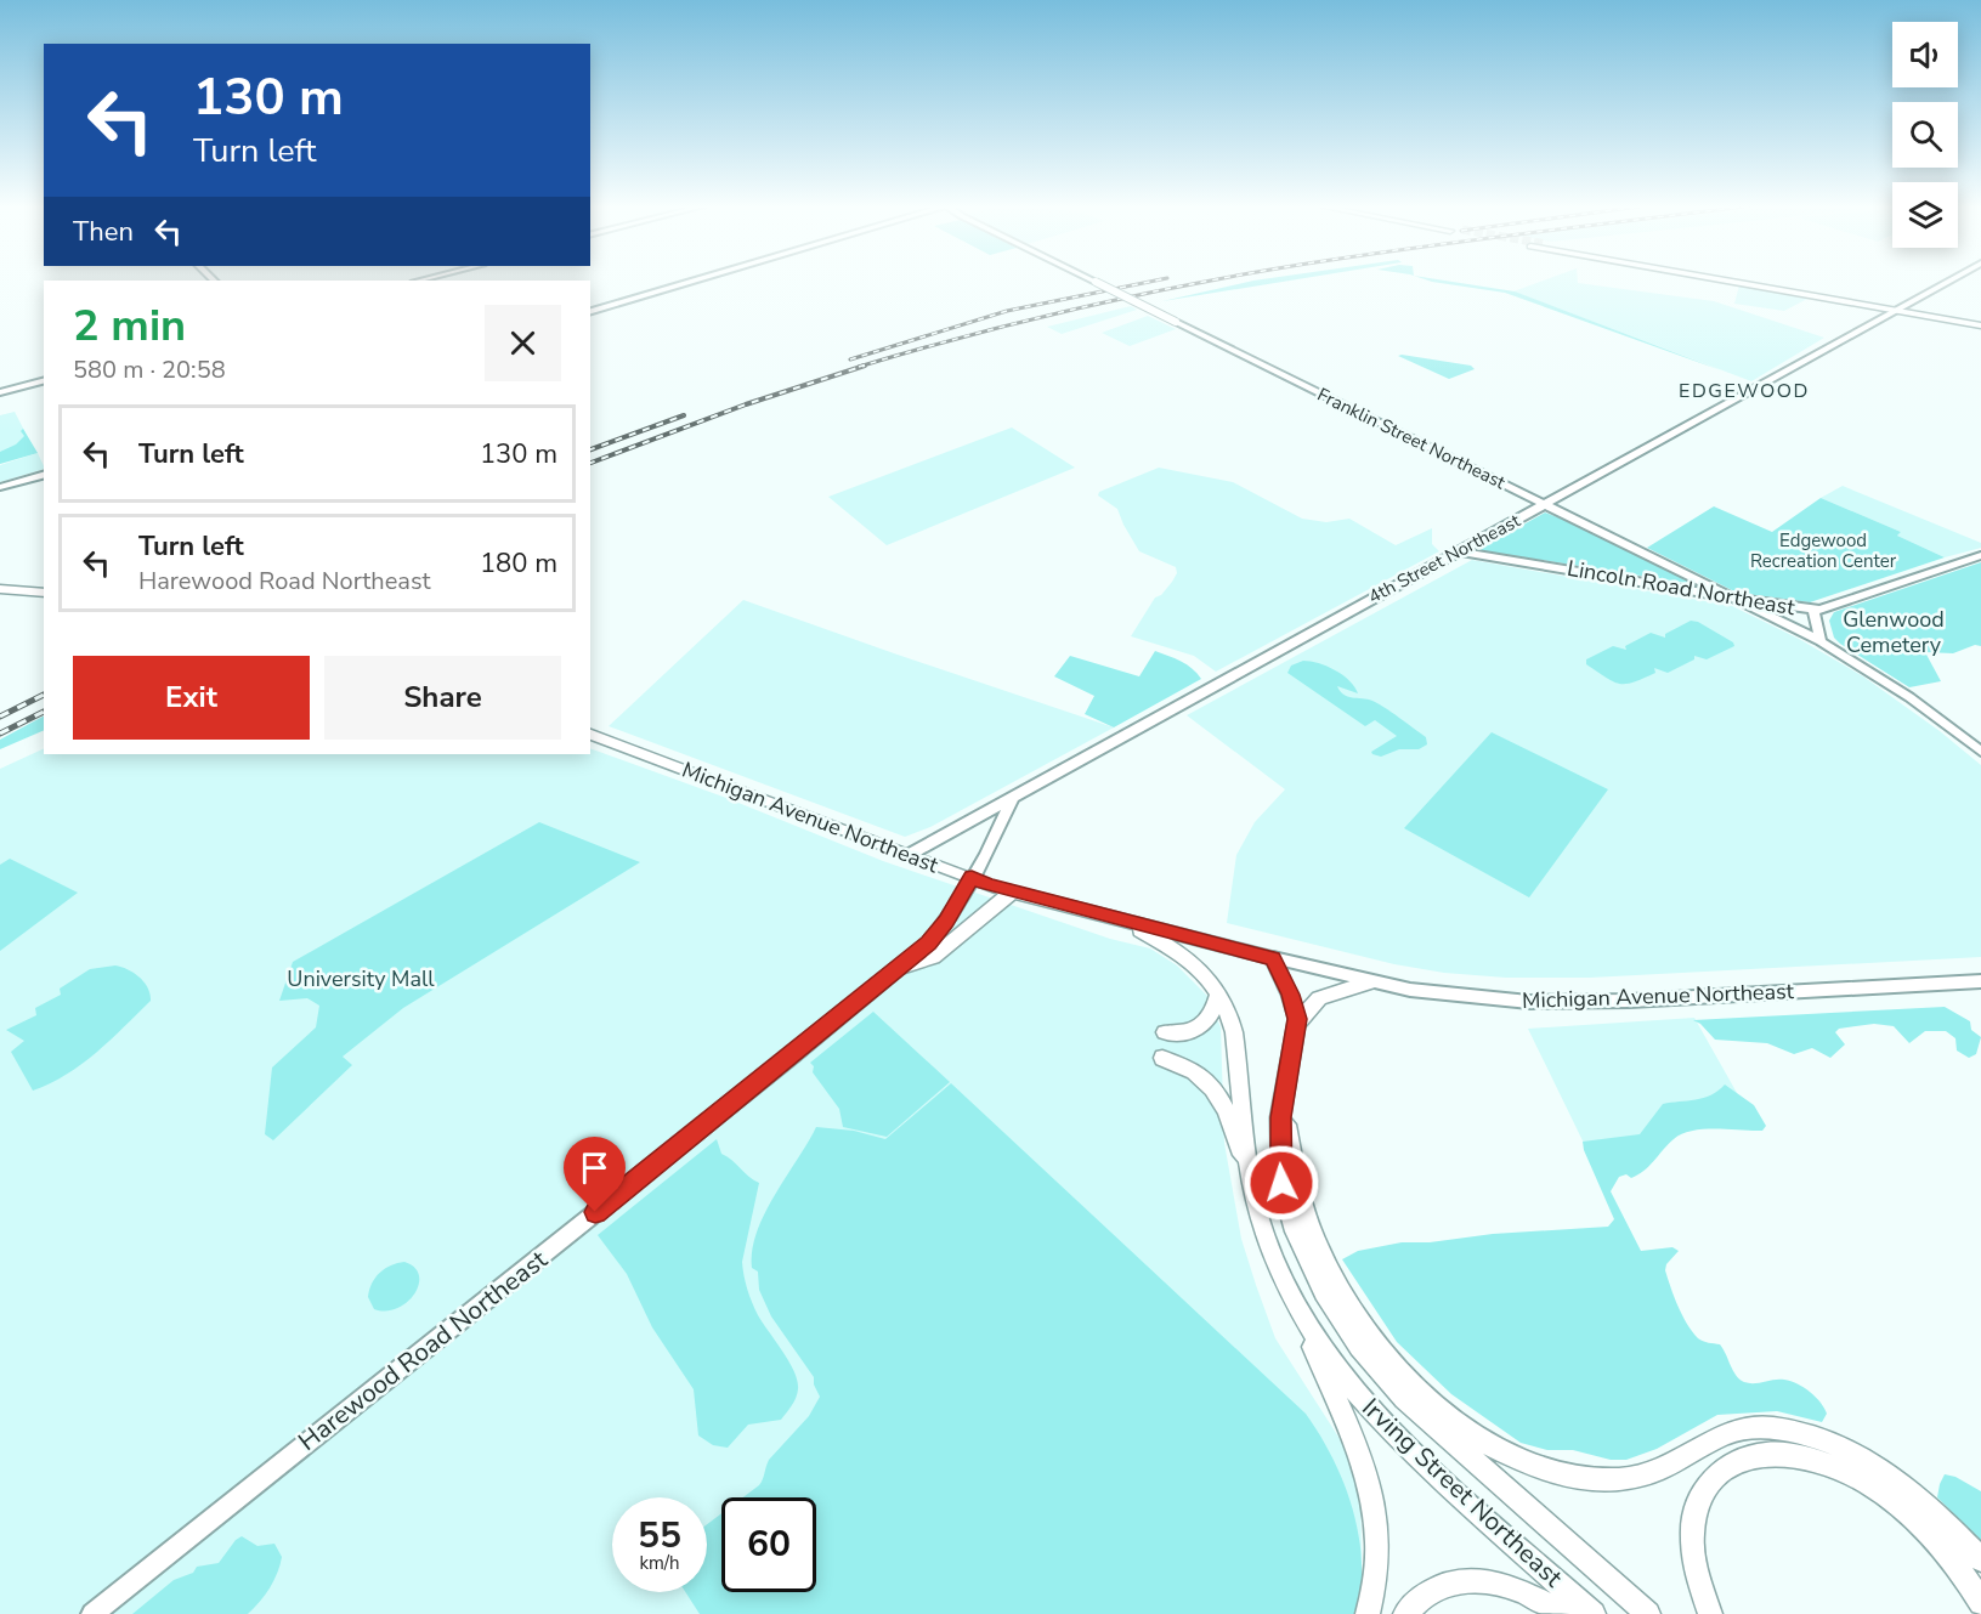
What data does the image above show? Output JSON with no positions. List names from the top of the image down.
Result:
{
  "streets": {
    "main road": ["Michigan Avenue Northeast", "Irving Street Northeast"],
    "street": [
      "Franklin Street Northeast",
      "4th Street Northeast",
      "Lincoln Road Northeast",
      "Harewood Road Northeast"
    ]
  },
  "crossings": [
    ["Franklin Street Northeast", "4th Street Northeast"],
    ["Franklin Street Northeast", "Lincoln Road Northeast"],
    ["4th Street Northeast", "Lincoln Road Northeast"],
    ["4th Street Northeast", "Michigan Avenue Northeast"],
    ["4th Street Northeast", "Harewood Road Northeast"],
    ["Michigan Avenue Northeast", "Harewood Road Northeast"],
    ["Michigan Avenue Northeast", "Irving Street Northeast"]
  ],
  "districts": ["EDGEWOOD"],
  "parks": ["Edgewood Recreation Center", "Glenwood Cemetery", "University Mall"],
  "page": {
    "turn": ["130 m", "Turn left"],
    "then": "Then",
    "heading": ["2 min", "580 m · 20:58"],
    "list": [
      {
        "name": "Turn left",
        "value": "130 m"
      },
      {
        "name": "Turn left",
        "note": "Harewood Road Northeast",
        "value": "180 m"
      }
    ],
    "buttons": ["Exit", "Share"],
    "speed": "55 km/h",
    "limit": "60"
  }
}
